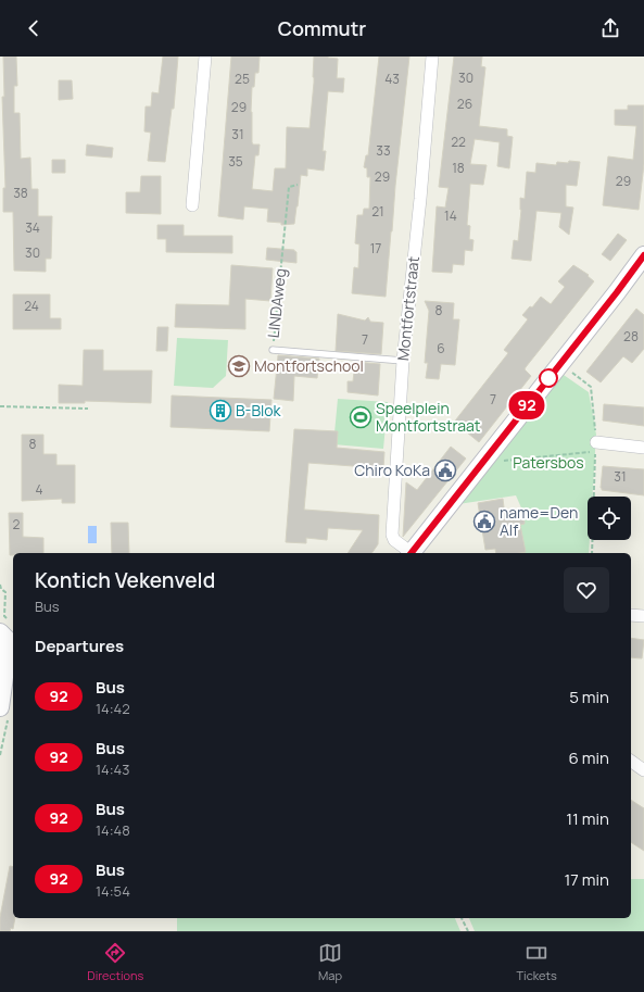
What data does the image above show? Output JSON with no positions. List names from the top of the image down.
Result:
{
  "streets": {
    "street": ["Montfortstraat"],
    "lane": ["LINDAweg"]
  },
  "crossings": [
    ["LINDAweg", "Montfortstraat"]
  ],
  "parks": ["Patersbos"],
  "places": {
    "school or university": ["Montfortschool"],
    "building": ["B-Blok"],
    "sports": ["Speelplein Montfortstraat"],
    "public building": ["Chiro KoKa", "name=Den Alf"]
  },
  "lines": ["bus line 92"],
  "house_numbers": [
    "30",
    "25",
    "43",
    "26",
    "29",
    "31",
    "22",
    "33",
    "35",
    "18",
    "29",
    "29",
    "38",
    "21",
    "14",
    "34",
    "17",
    "30",
    "24",
    "8",
    "28",
    "7",
    "6",
    "7",
    "8",
    "31",
    "4",
    "2"
  ],
  "page": {
    "header": "Commutr",
    "on_map": "92",
    "heading": [
      ["Kontich Vekenveld", "Bus"],
      "Departures"
    ],
    "list": [
      {
        "mark": "92",
        "name": "Bus",
        "note": "14:42",
        "value": "5 min"
      },
      {
        "mark": "92",
        "name": "Bus",
        "note": "14:43",
        "value": "6 min"
      },
      {
        "mark": "92",
        "name": "Bus",
        "note": "14:48",
        "value": "11 min"
      },
      {
        "mark": "92",
        "name": "Bus",
        "note": "14:54",
        "value": "17 min"
      }
    ],
    "tabs": ["Directions", "Map", "Tickets"]
  }
}
